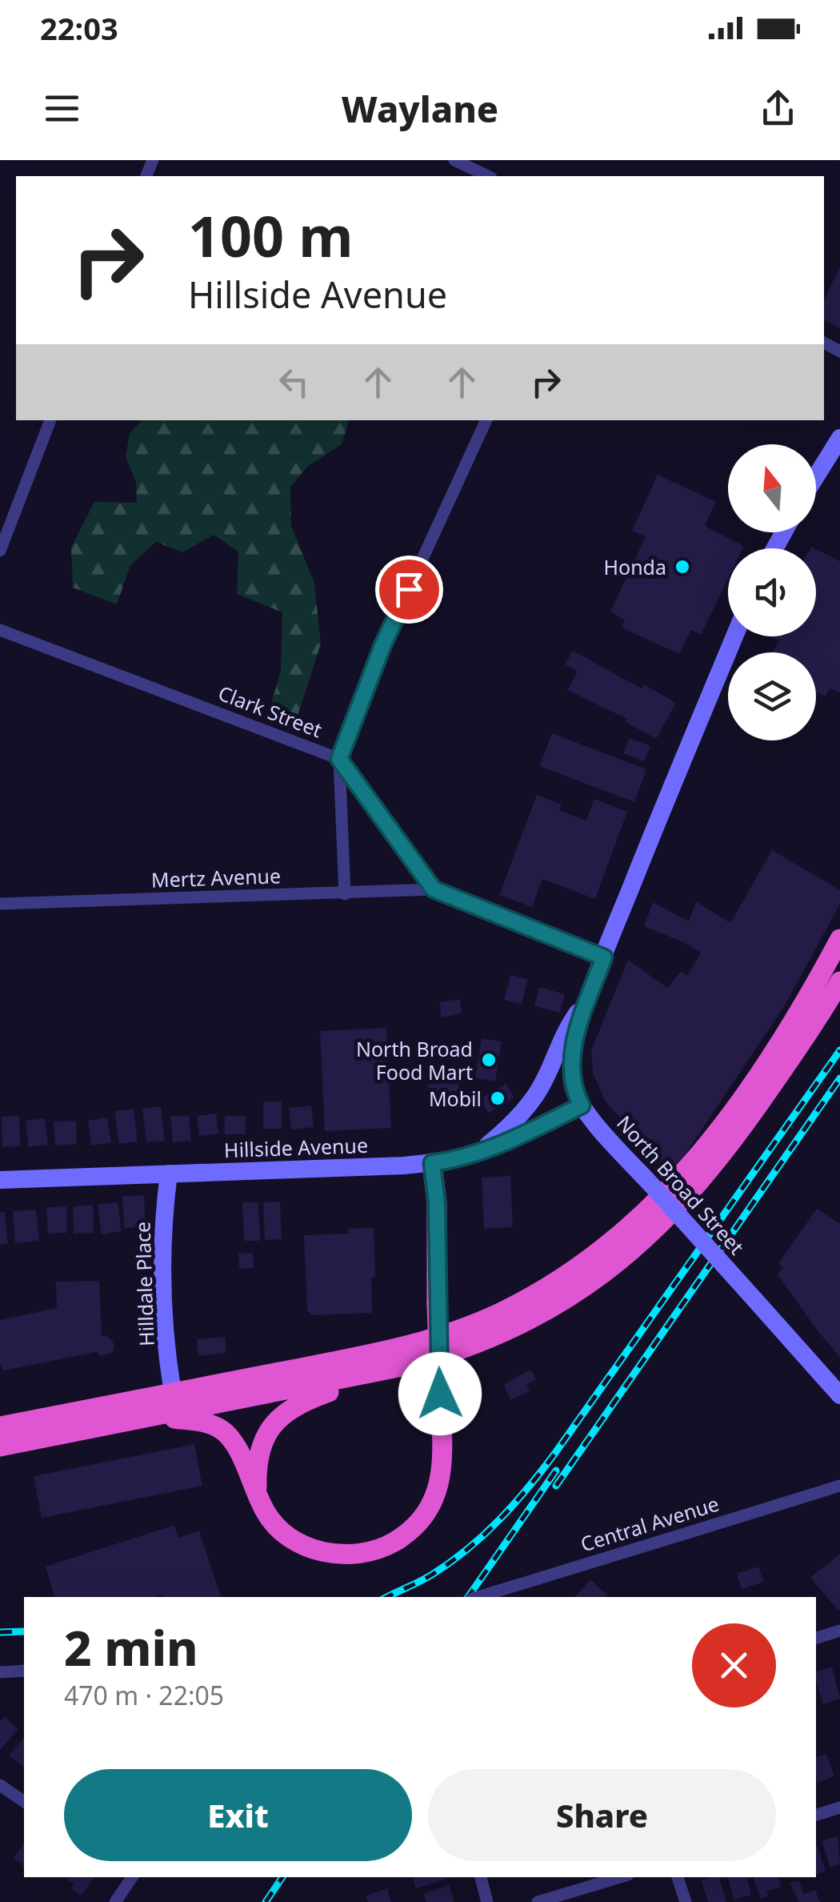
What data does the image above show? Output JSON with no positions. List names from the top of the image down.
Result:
{
  "streets": {
    "main road": ["Hillside Avenue", "North Broad Street", "Hilldale Place"],
    "street": ["Clark Street", "Mertz Avenue", "Central Avenue"]
  },
  "crossings": [
    ["Clark Street", "Mertz Avenue"],
    ["Hillside Avenue", "North Broad Street"],
    ["Hillside Avenue", "Hilldale Place"]
  ],
  "places": ["Honda", "North Broad Food Mart", "Mobil"],
  "north": "top",
  "page": {
    "status": "22:03",
    "header": "Waylane",
    "turn": ["100 m", "Hillside Avenue"],
    "heading": ["2 min", "470 m · 22:05"],
    "buttons": ["Exit", "Share"]
  }
}
